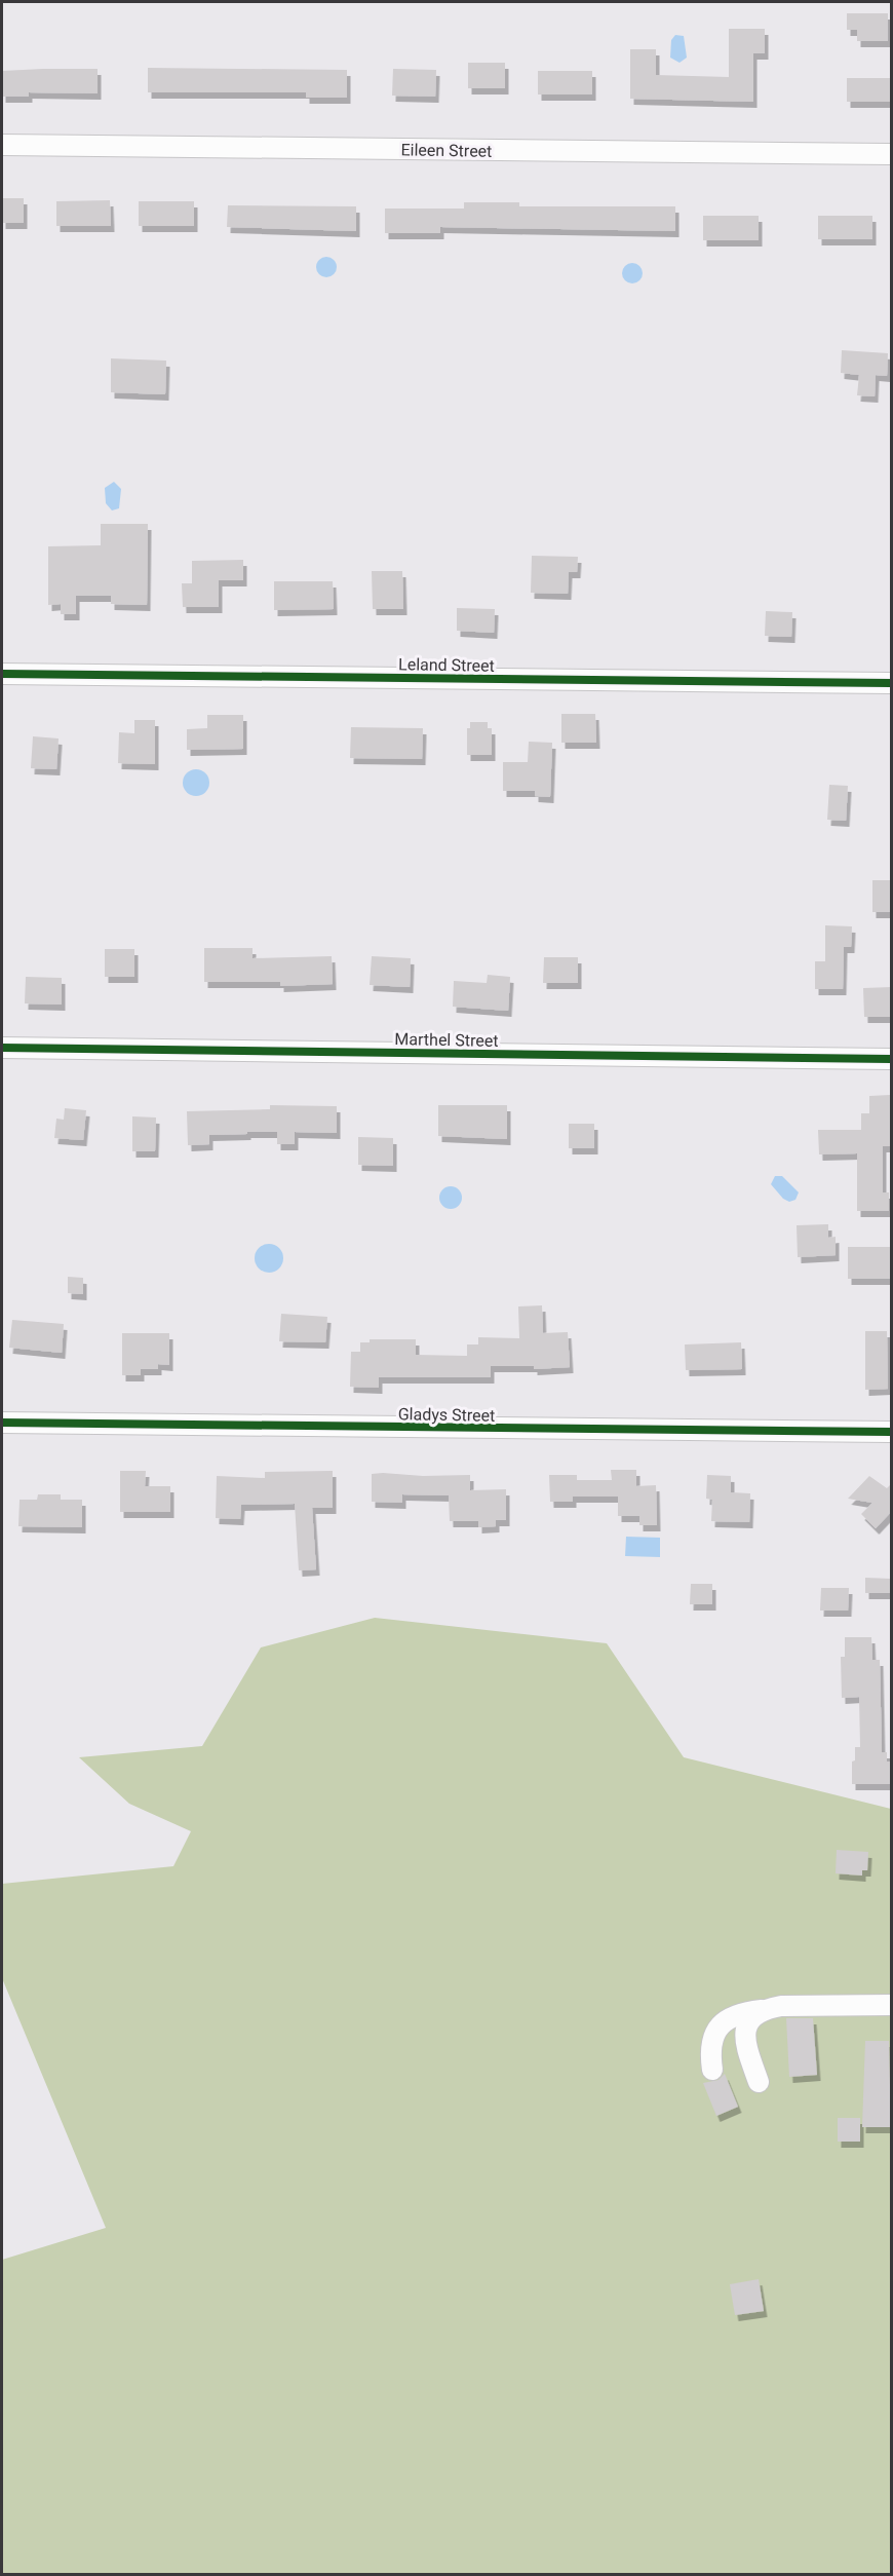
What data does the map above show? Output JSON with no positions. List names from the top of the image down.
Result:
{
  "streets": {
    "street": [
      "Eileen Street",
      "Leland Street",
      "Marthel Street",
      "Gladys Street"
    ]
  }
}
